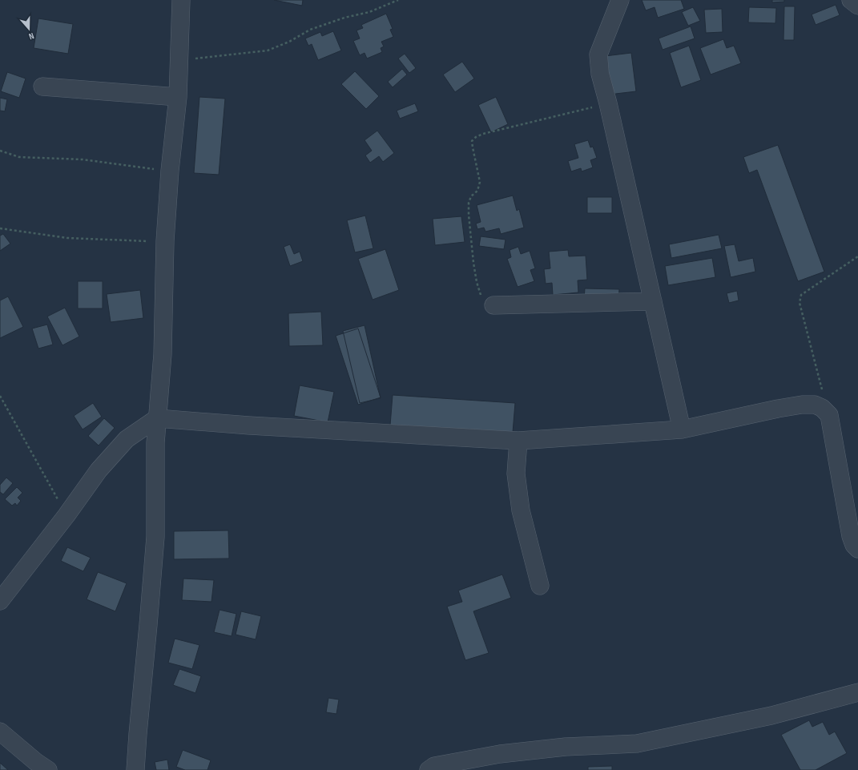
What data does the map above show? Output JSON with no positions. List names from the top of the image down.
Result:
{
  "north": "bottom"
}
